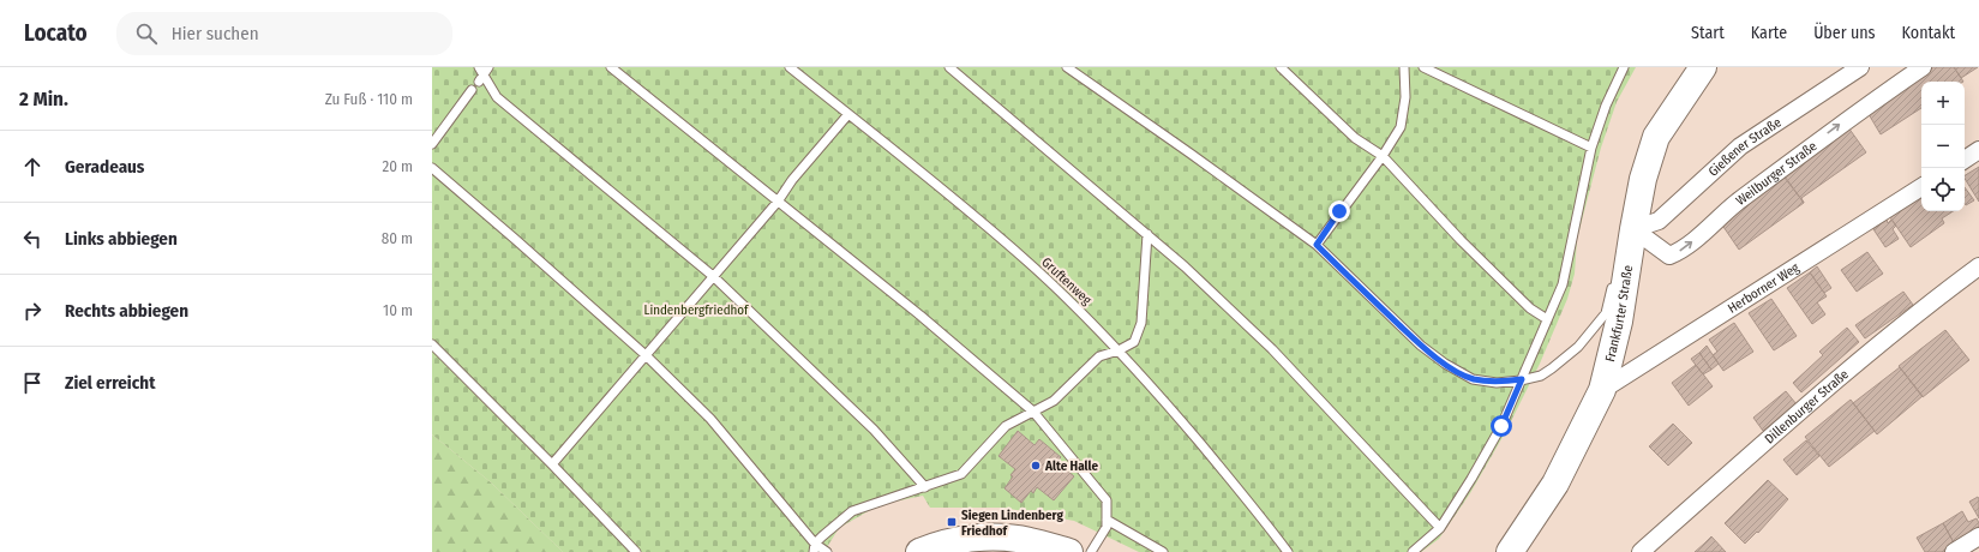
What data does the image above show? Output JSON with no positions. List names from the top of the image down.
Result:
{
  "streets": {
    "main road": ["Frankfurter Straße"],
    "street": [
      "Gießener Straße",
      "Weilburger Straße",
      "Herborner Weg",
      "Dillenburger Straße"
    ],
    "lane": ["Gruftenweg"]
  },
  "crossings": [
    ["Gießener Straße", "Weilburger Straße"],
    ["Gießener Straße", "Frankfurter Straße"],
    ["Weilburger Straße", "Frankfurter Straße"],
    ["Herborner Weg", "Frankfurter Straße"]
  ],
  "one_way": ["Weilburger Straße"],
  "parks": ["Lindenbergfriedhof"],
  "places": {
    "other": ["Alte Halle"],
    "transit": ["Siegen Lindenberg Friedhof"]
  },
  "page": {
    "header": "Locato",
    "search": "Hier suchen",
    "nav": [
      "Start",
      "Karte",
      "Über uns",
      "Kontakt"
    ],
    "heading": ["2 Min.", "Zu Fuß · 110 m"],
    "map_buttons": ["+", "−"],
    "list": [
      ["Geradeaus", "20 m"],
      ["Links abbiegen", "80 m"],
      ["Rechts abbiegen", "10 m"],
      "Ziel erreicht"
    ]
  }
}
